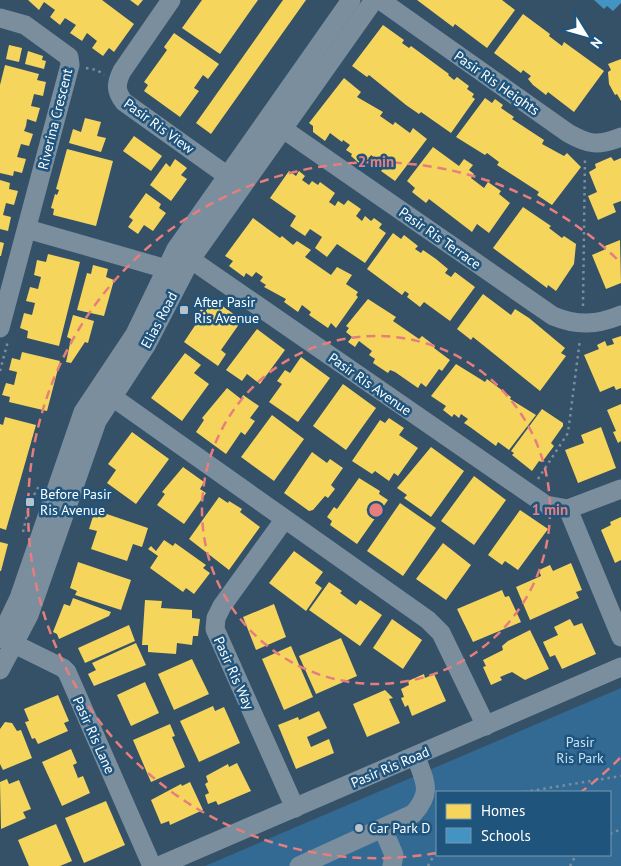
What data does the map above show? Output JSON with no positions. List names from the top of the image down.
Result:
{
  "streets": {
    "street": [
      "Pasir Ris Heights",
      "Riverina Crescent",
      "Pasir Ris View",
      "Pasir Ris Terrace",
      "Elias Road",
      "Pasir Ris Avenue",
      "Pasir Ris Way",
      "Pasir Ris Lane",
      "Pasir Ris Road"
    ]
  },
  "crossings": [
    ["Pasir Ris View", "Elias Road"],
    ["Pasir Ris Terrace", "Elias Road"],
    ["Elias Road", "Pasir Ris Avenue"],
    ["Elias Road", "Pasir Ris Lane"],
    ["Pasir Ris Way", "Pasir Ris Road"]
  ],
  "parks": ["Pasir Ris Park"],
  "places": {
    "transit": ["After Pasir Ris Avenue", "Before Pasir Ris Avenue"],
    "other": ["Car Park D"]
  },
  "legend": ["Homes", "Schools"],
  "north": "bottom right",
  "rings": ["2 min", "1 min"]
}
